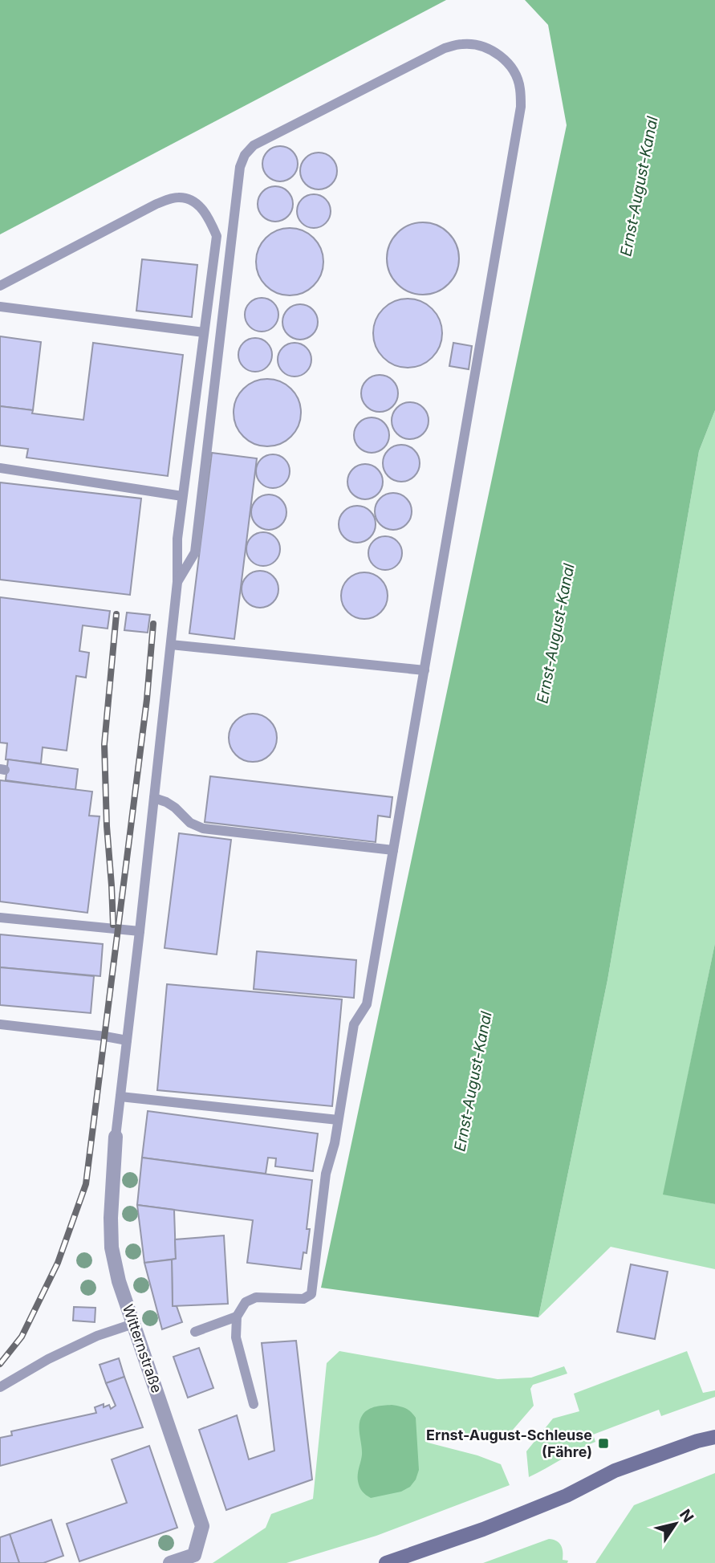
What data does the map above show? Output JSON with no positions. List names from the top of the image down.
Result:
{
  "streets": {
    "street": ["Witternstraße"]
  },
  "water": ["Ernst-August-Kanal"],
  "places": {
    "transit": ["Ernst-August-Schleuse (Fähre)"]
  },
  "north": "top right"
}
